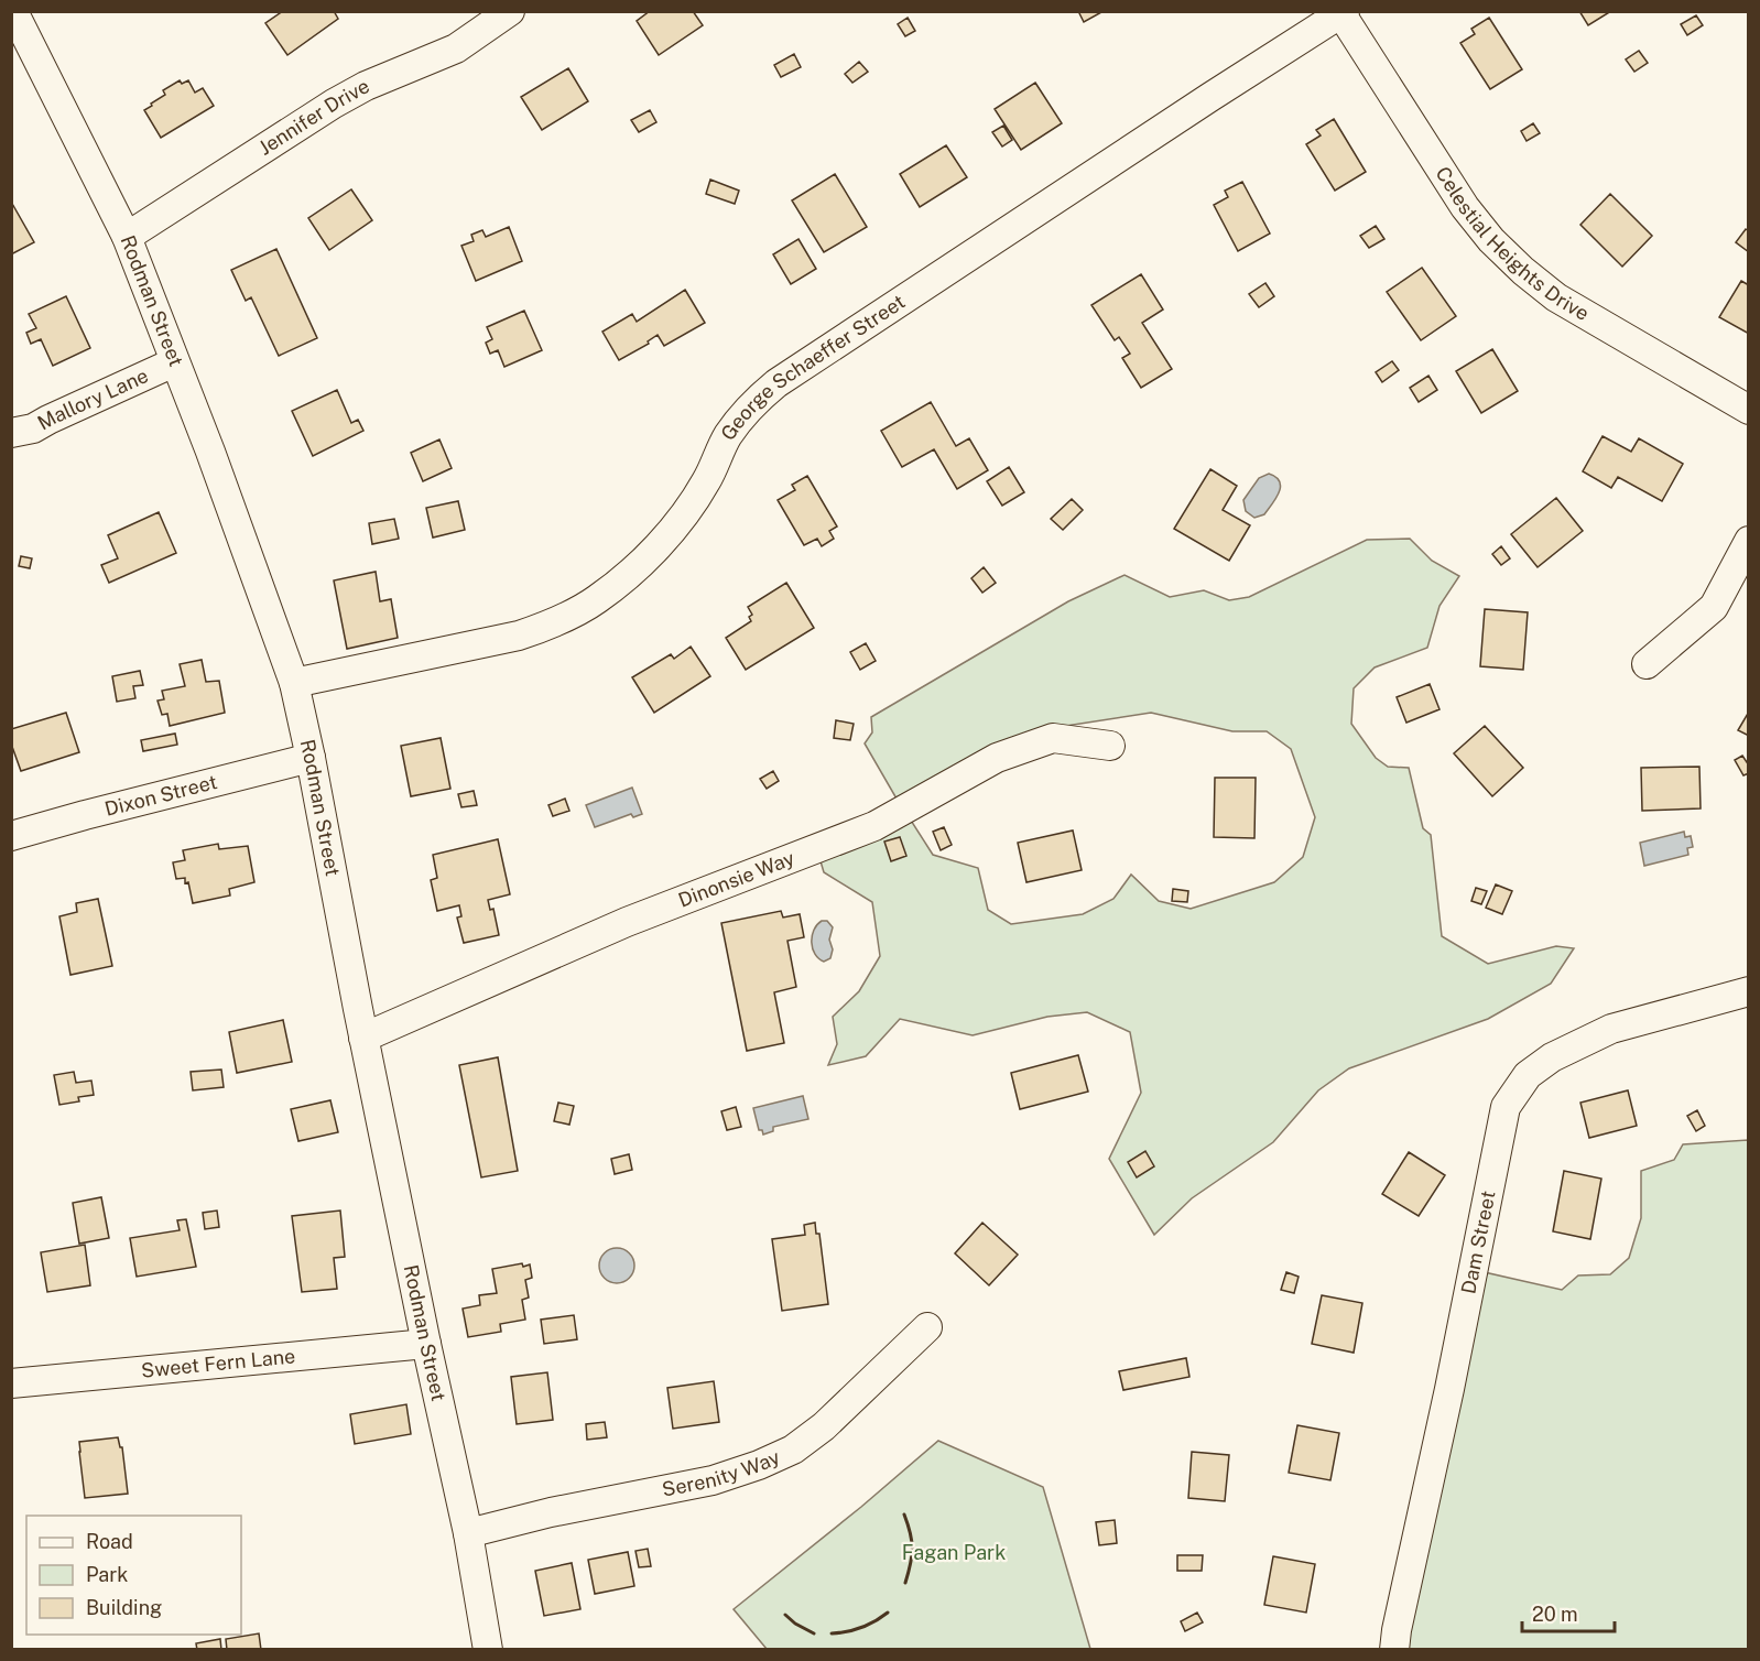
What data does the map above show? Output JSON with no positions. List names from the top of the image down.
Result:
{
  "streets": {
    "street": [
      "Jennifer Drive",
      "Celestial Heights Drive",
      "Rodman Street",
      "George Schaeffer Street",
      "Mallory Lane",
      "Dixon Street",
      "Dinonsie Way",
      "Dam Street",
      "Sweet Fern Lane",
      "Serenity Way"
    ]
  },
  "crossings": [
    ["Jennifer Drive", "Rodman Street"],
    ["Celestial Heights Drive", "George Schaeffer Street"],
    ["Rodman Street", "George Schaeffer Street"],
    ["Rodman Street", "Mallory Lane"],
    ["Rodman Street", "Dixon Street"],
    ["Rodman Street", "Dinonsie Way"],
    ["Rodman Street", "Sweet Fern Lane"],
    ["Rodman Street", "Serenity Way"]
  ],
  "parks": ["Fagan Park"],
  "legend": ["Road", "Park", "Building"],
  "scale_bar": "20 m"
}
